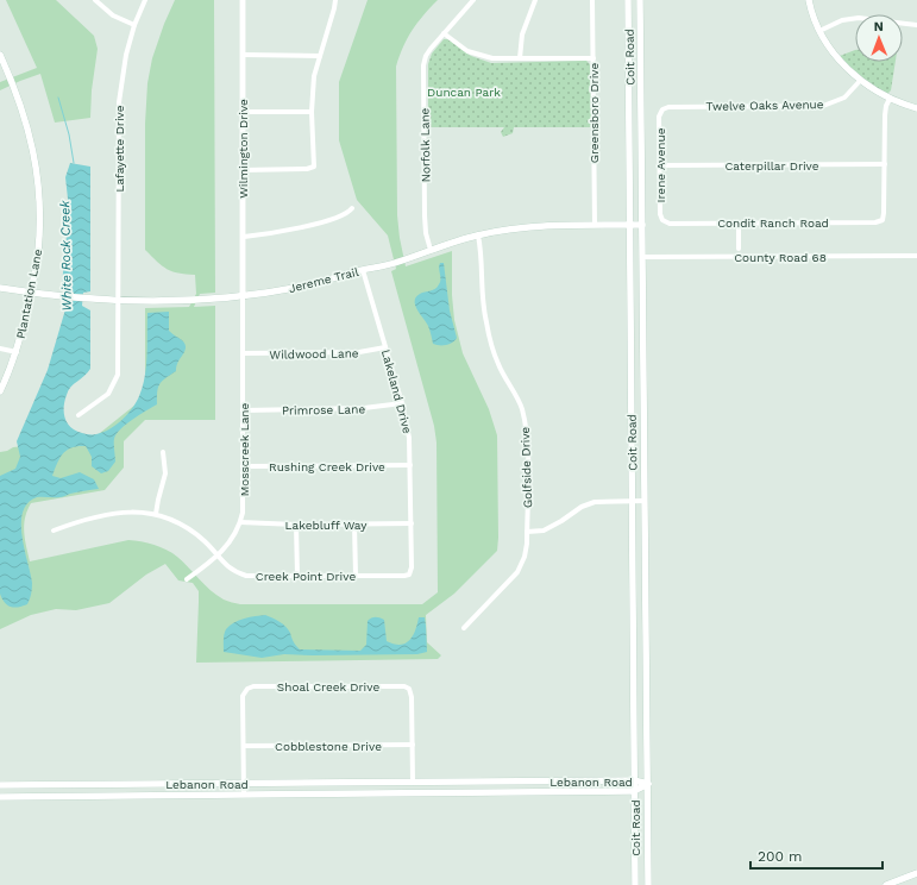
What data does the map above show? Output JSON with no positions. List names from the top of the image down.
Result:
{
  "streets": {
    "main road": [
      "Coit Road",
      "Wilmington Drive",
      "Jereme Trail",
      "Plantation Lane",
      "Lebanon Road"
    ],
    "street": [
      "Twelve Oaks Avenue",
      "Greensboro Drive",
      "Norfolk Lane",
      "Lafayette Drive",
      "Irene Avenue",
      "Caterpillar Drive",
      "Condit Ranch Road",
      "County Road 68",
      "Wildwood Lane",
      "Lakeland Drive",
      "Primrose Lane",
      "Mosscreek Lane",
      "Rushing Creek Drive",
      "Golfside Drive",
      "Lakebluff Way",
      "Creek Point Drive",
      "Shoal Creek Drive",
      "Cobblestone Drive"
    ]
  },
  "crossings": [
    ["Coit Road", "County Road 68"],
    ["Coit Road", "Jereme Trail"],
    ["Coit Road", "Lebanon Road"],
    ["Twelve Oaks Avenue", "Irene Avenue"],
    ["Greensboro Drive", "Jereme Trail"],
    ["Norfolk Lane", "Jereme Trail"],
    ["Lafayette Drive", "Jereme Trail"],
    ["Wilmington Drive", "Jereme Trail"],
    ["Wilmington Drive", "Mosscreek Lane"],
    ["Irene Avenue", "Caterpillar Drive"],
    ["Irene Avenue", "Condit Ranch Road"],
    ["Caterpillar Drive", "Condit Ranch Road"],
    ["Jereme Trail", "Plantation Lane"],
    ["Jereme Trail", "Lakeland Drive"],
    ["Jereme Trail", "Mosscreek Lane"],
    ["Jereme Trail", "Golfside Drive"],
    ["Wildwood Lane", "Lakeland Drive"],
    ["Wildwood Lane", "Mosscreek Lane"],
    ["Lakeland Drive", "Primrose Lane"],
    ["Lakeland Drive", "Rushing Creek Drive"],
    ["Lakeland Drive", "Lakebluff Way"],
    ["Lakeland Drive", "Creek Point Drive"],
    ["Primrose Lane", "Mosscreek Lane"],
    ["Mosscreek Lane", "Rushing Creek Drive"],
    ["Mosscreek Lane", "Lakebluff Way"],
    ["Mosscreek Lane", "Creek Point Drive"],
    ["Shoal Creek Drive", "Cobblestone Drive"]
  ],
  "water": ["White Rock Creek"],
  "parks": ["Duncan Park"],
  "scale_bar": "200 m",
  "north": "top"
}
